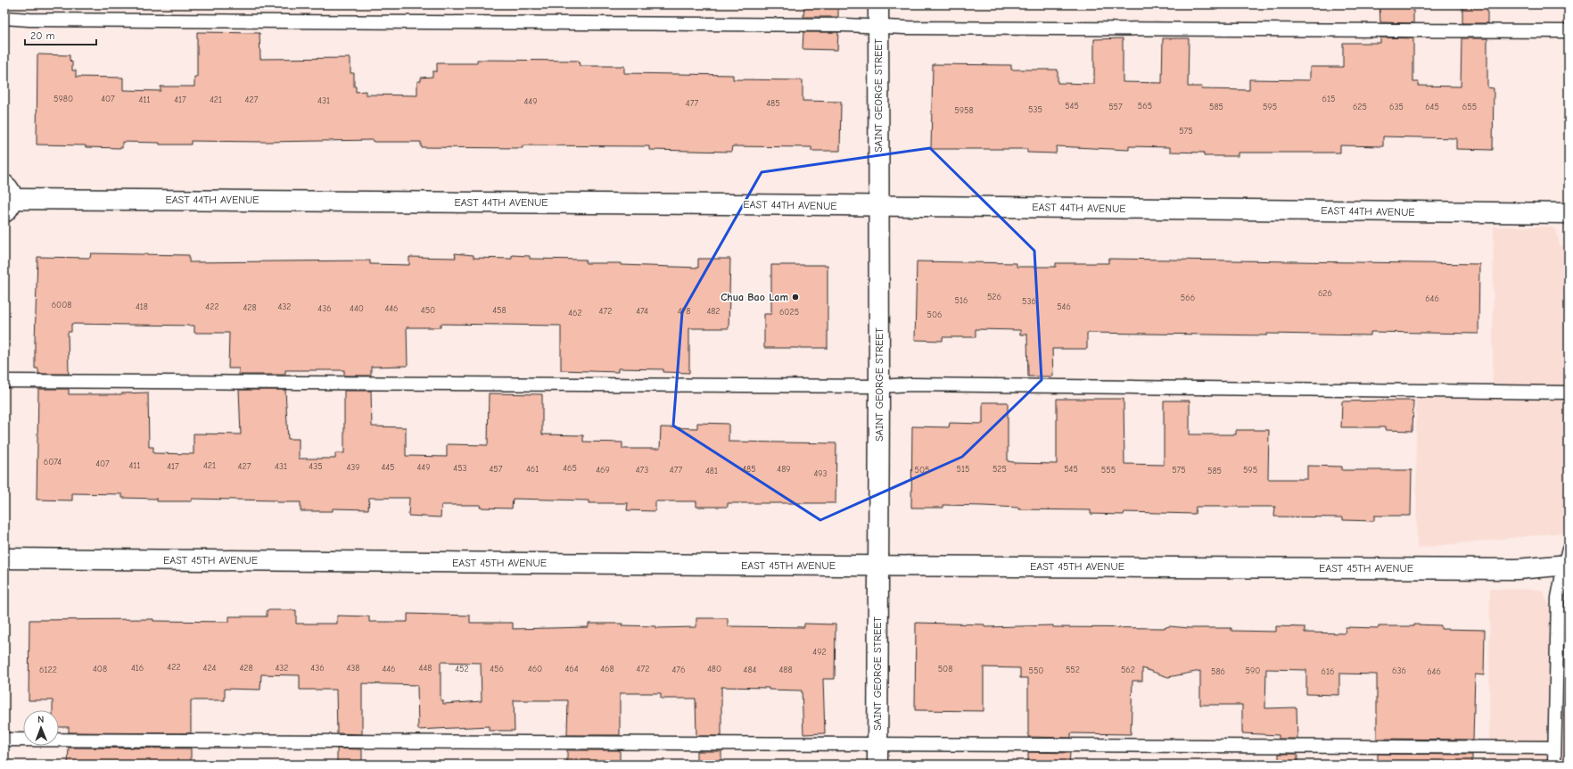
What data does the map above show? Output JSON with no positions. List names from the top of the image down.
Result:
{
  "streets": {
    "street": ["SAINT GEORGE STREET", "EAST 44TH AVENUE", "EAST 45TH AVENUE"]
  },
  "crossings": [
    ["SAINT GEORGE STREET", "EAST 44TH AVENUE"],
    ["SAINT GEORGE STREET", "EAST 45TH AVENUE"]
  ],
  "places": ["Chua Bao Lam"],
  "house_numbers": [
    "5980",
    "407",
    "615",
    "411",
    "417",
    "421",
    "427",
    "431",
    "449",
    "477",
    "485",
    "545",
    "565",
    "557",
    "585",
    "595",
    "625",
    "635",
    "645",
    "655",
    "535",
    "5958",
    "575",
    "626",
    "526",
    "566",
    "646",
    "516",
    "536",
    "6008",
    "418",
    "422",
    "432",
    "546",
    "428",
    "436",
    "440",
    "446",
    "450",
    "458",
    "472",
    "474",
    "478",
    "482",
    "6025",
    "462",
    "506",
    "6074",
    "407",
    "411",
    "421",
    "417",
    "427",
    "431",
    "435",
    "439",
    "445",
    "449",
    "453",
    "465",
    "457",
    "461",
    "485",
    "489",
    "515",
    "525",
    "545",
    "469",
    "473",
    "477",
    "505",
    "555",
    "575",
    "595",
    "481",
    "585",
    "493",
    "492",
    "422",
    "416",
    "424",
    "428",
    "432",
    "436",
    "438",
    "448",
    "408",
    "446",
    "452",
    "456",
    "460",
    "464",
    "468",
    "472",
    "480",
    "508",
    "6122",
    "476",
    "484",
    "488",
    "552",
    "562",
    "550",
    "590",
    "636",
    "586",
    "616",
    "646"
  ],
  "scale_bar": "20 m",
  "north": "top"
}
